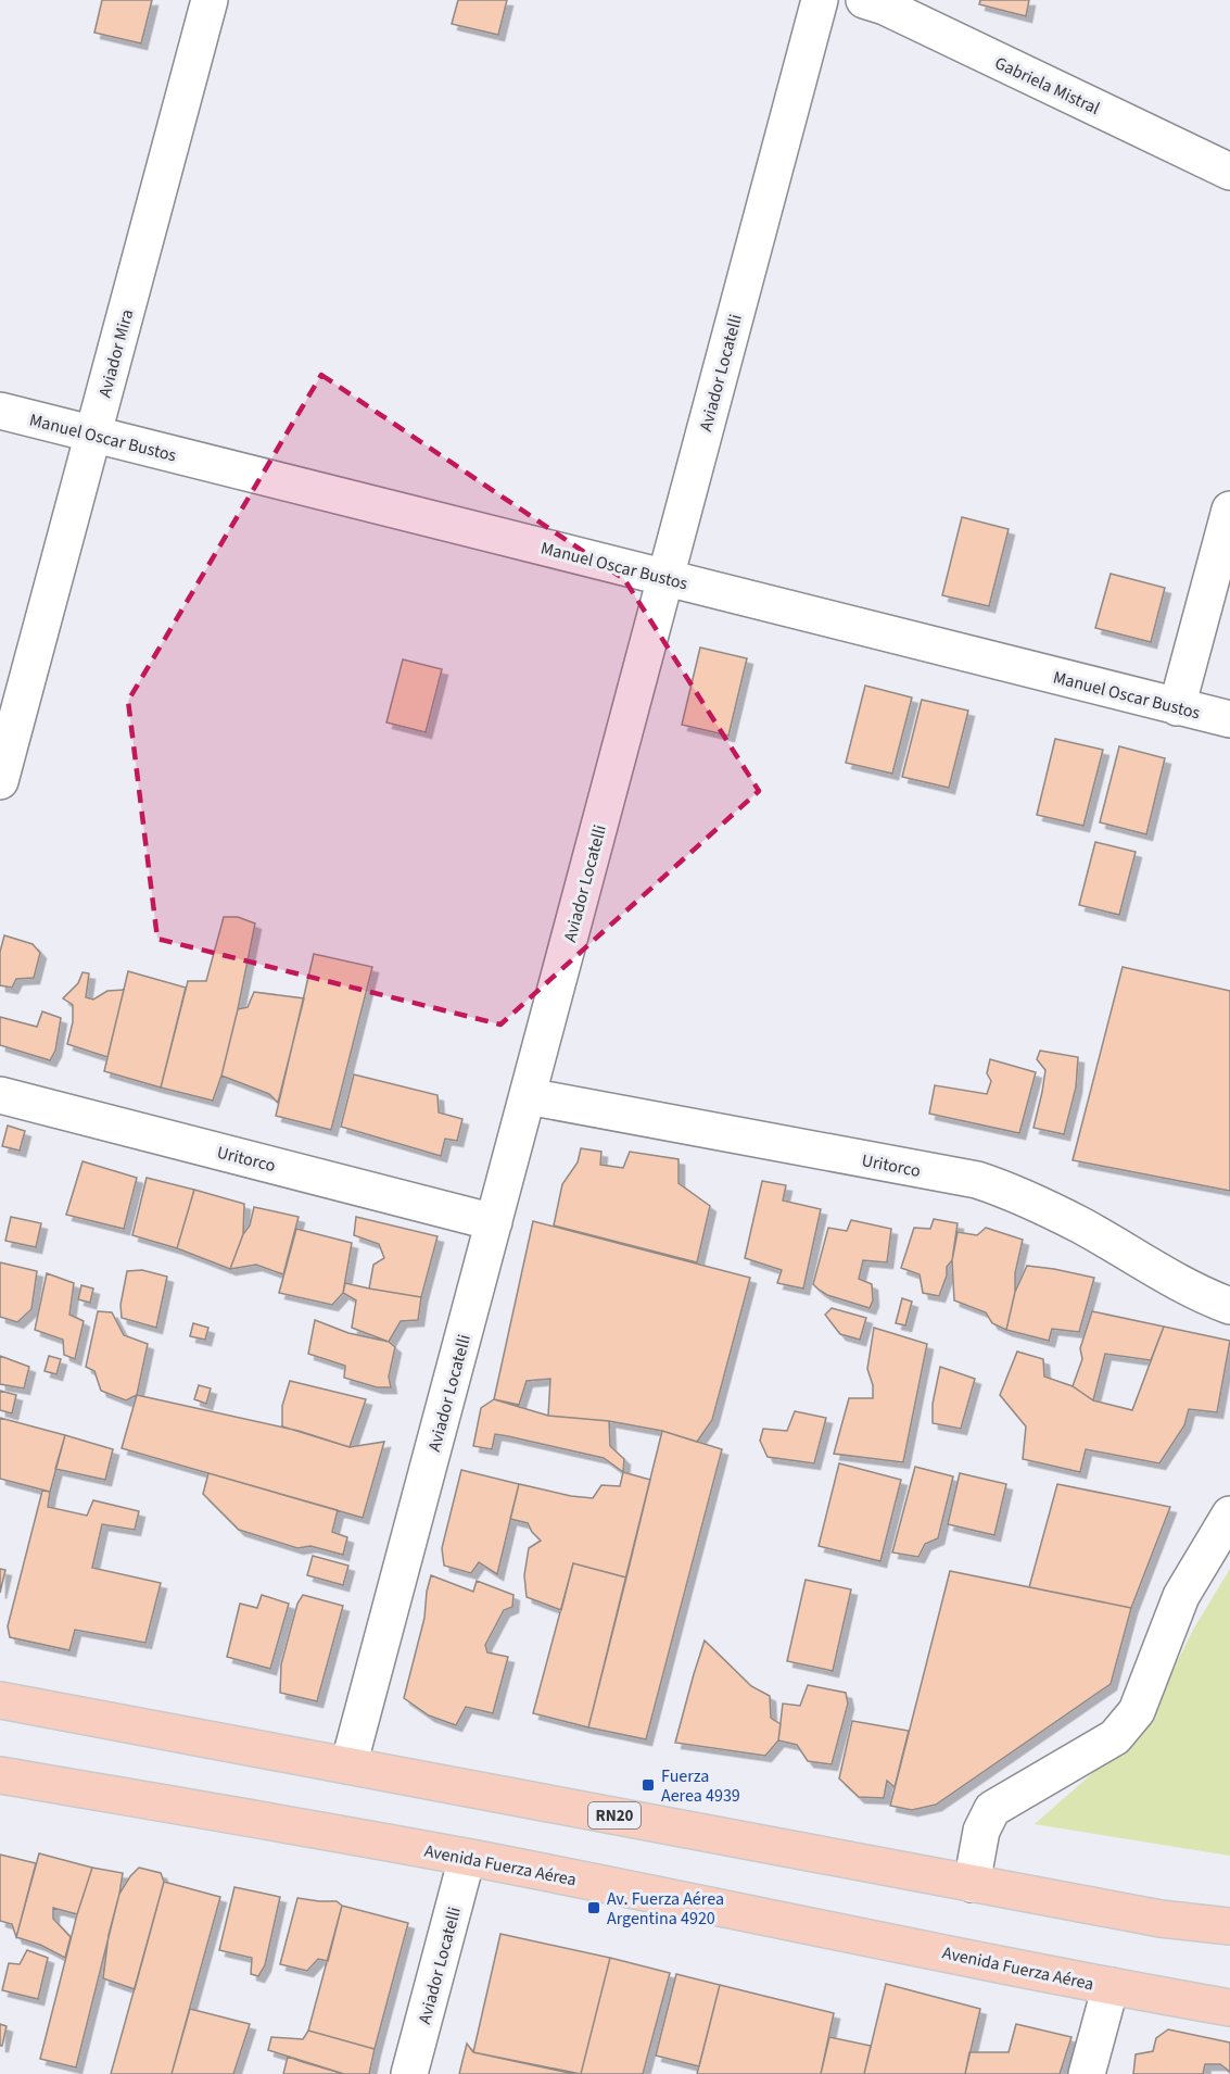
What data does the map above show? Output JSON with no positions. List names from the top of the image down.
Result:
{
  "streets": {
    "main road": ["RN20", "Avenida Fuerza Aérea"],
    "street": [
      "Gabriela Mistral",
      "Aviador Mira",
      "Aviador Locatelli",
      "Manuel Oscar Bustos",
      "Uritorco"
    ]
  },
  "crossings": [
    ["Aviador Mira", "Manuel Oscar Bustos"],
    ["Aviador Locatelli", "Manuel Oscar Bustos"],
    ["Aviador Locatelli", "Uritorco"],
    ["Aviador Locatelli", "RN20"],
    ["Aviador Locatelli", "Avenida Fuerza Aérea"]
  ],
  "places": {
    "transit": ["Fuerza Aerea 4939", "Av. Fuerza Aérea Argentina 4920"]
  }
}
